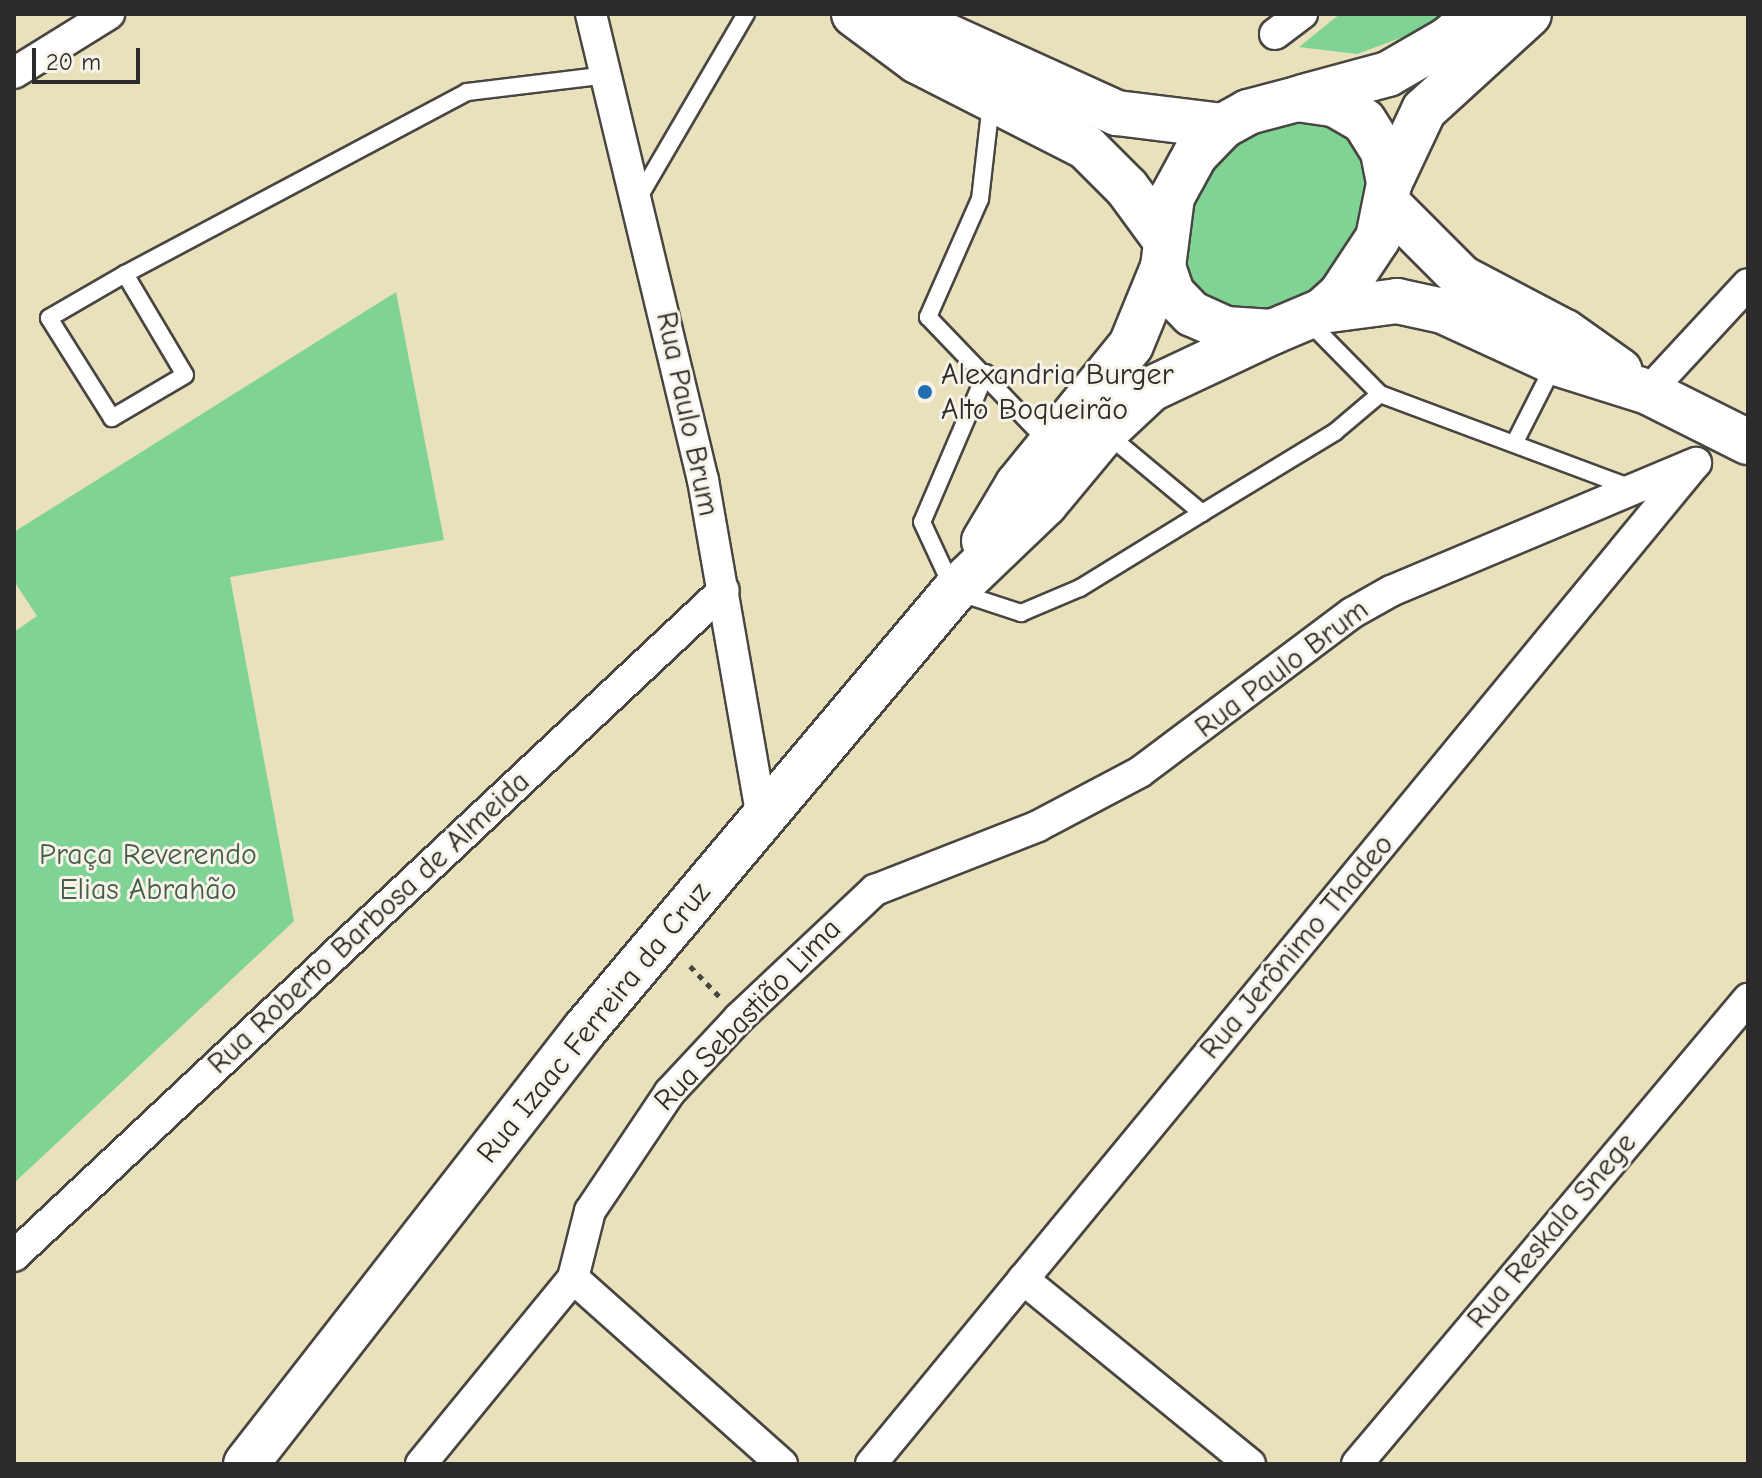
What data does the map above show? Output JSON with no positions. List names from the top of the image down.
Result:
{
  "streets": {
    "main road": ["Rua Izaac Ferreira da Cruz"],
    "street": [
      "Rua Paulo Brum",
      "Rua Roberto Barbosa de Almeida",
      "Rua Jerônimo Thadeo",
      "Rua Sebastião Lima",
      "Rua Reskala Snege"
    ]
  },
  "crossings": [
    ["Rua Paulo Brum", "Rua Roberto Barbosa de Almeida"],
    ["Rua Paulo Brum", "Rua Jerônimo Thadeo"],
    ["Rua Paulo Brum", "Rua Sebastião Lima"],
    ["Rua Paulo Brum", "Rua Izaac Ferreira da Cruz"]
  ],
  "parks": ["Praça Reverendo Elias Abrahão"],
  "places": ["Alexandria Burger Alto Boqueirão"],
  "scale_bar": "20 m"
}
